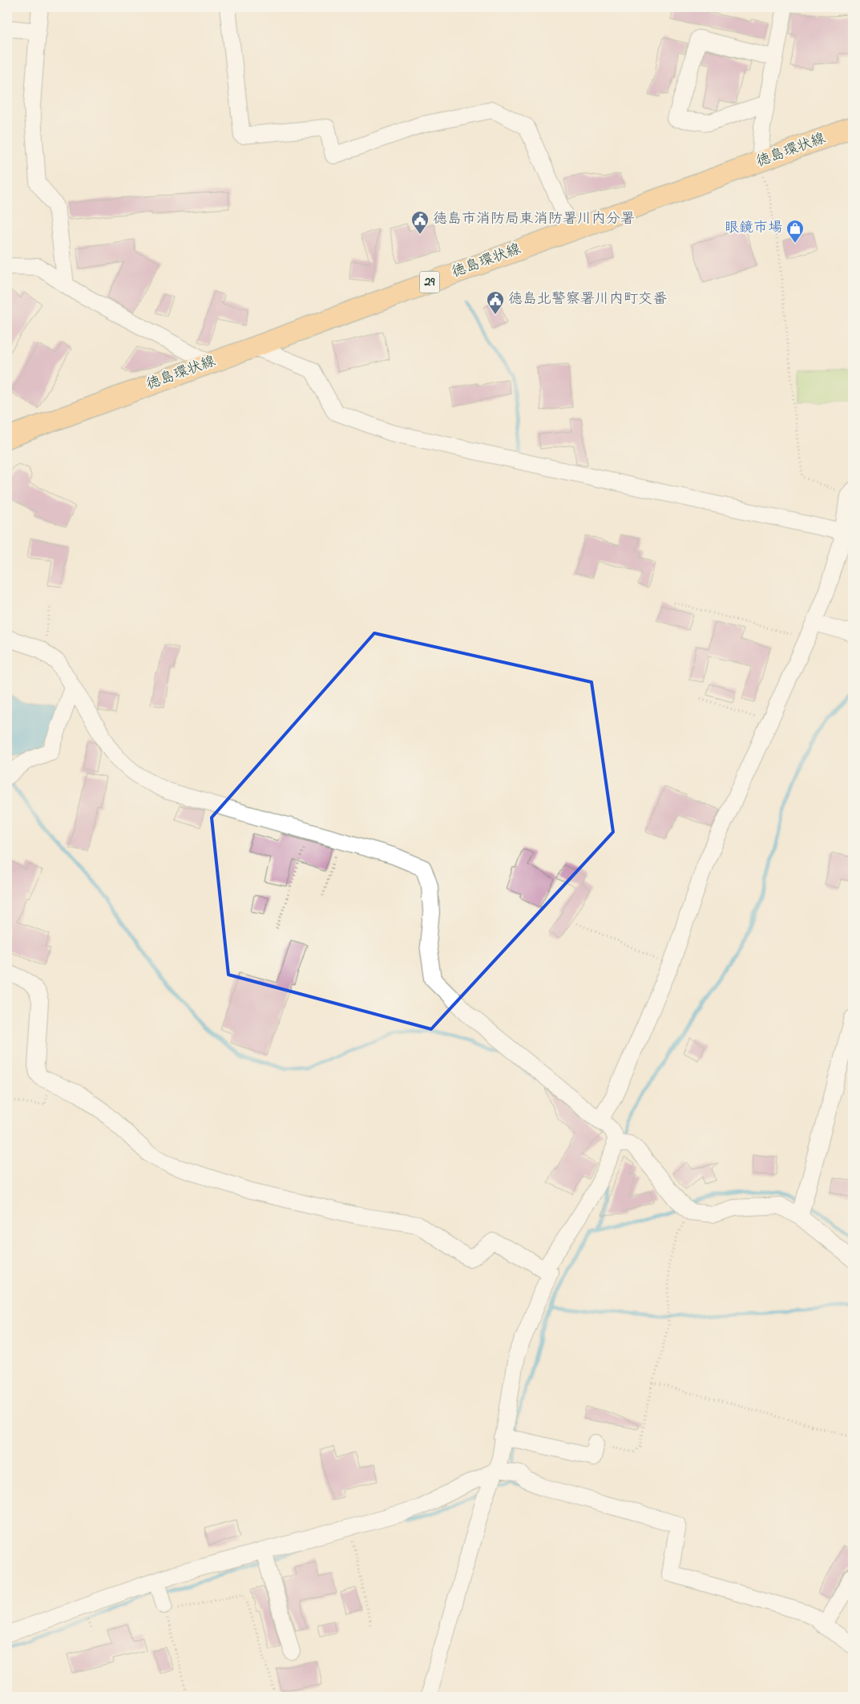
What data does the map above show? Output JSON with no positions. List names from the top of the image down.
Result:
{
  "streets": {
    "main road": ["徳島環状線", "29"]
  },
  "places": {
    "public building": ["徳島市消防局東消防署川内分署", "徳島北警察署川内町交番"],
    "shop": ["眼鏡市場"]
  }
}
